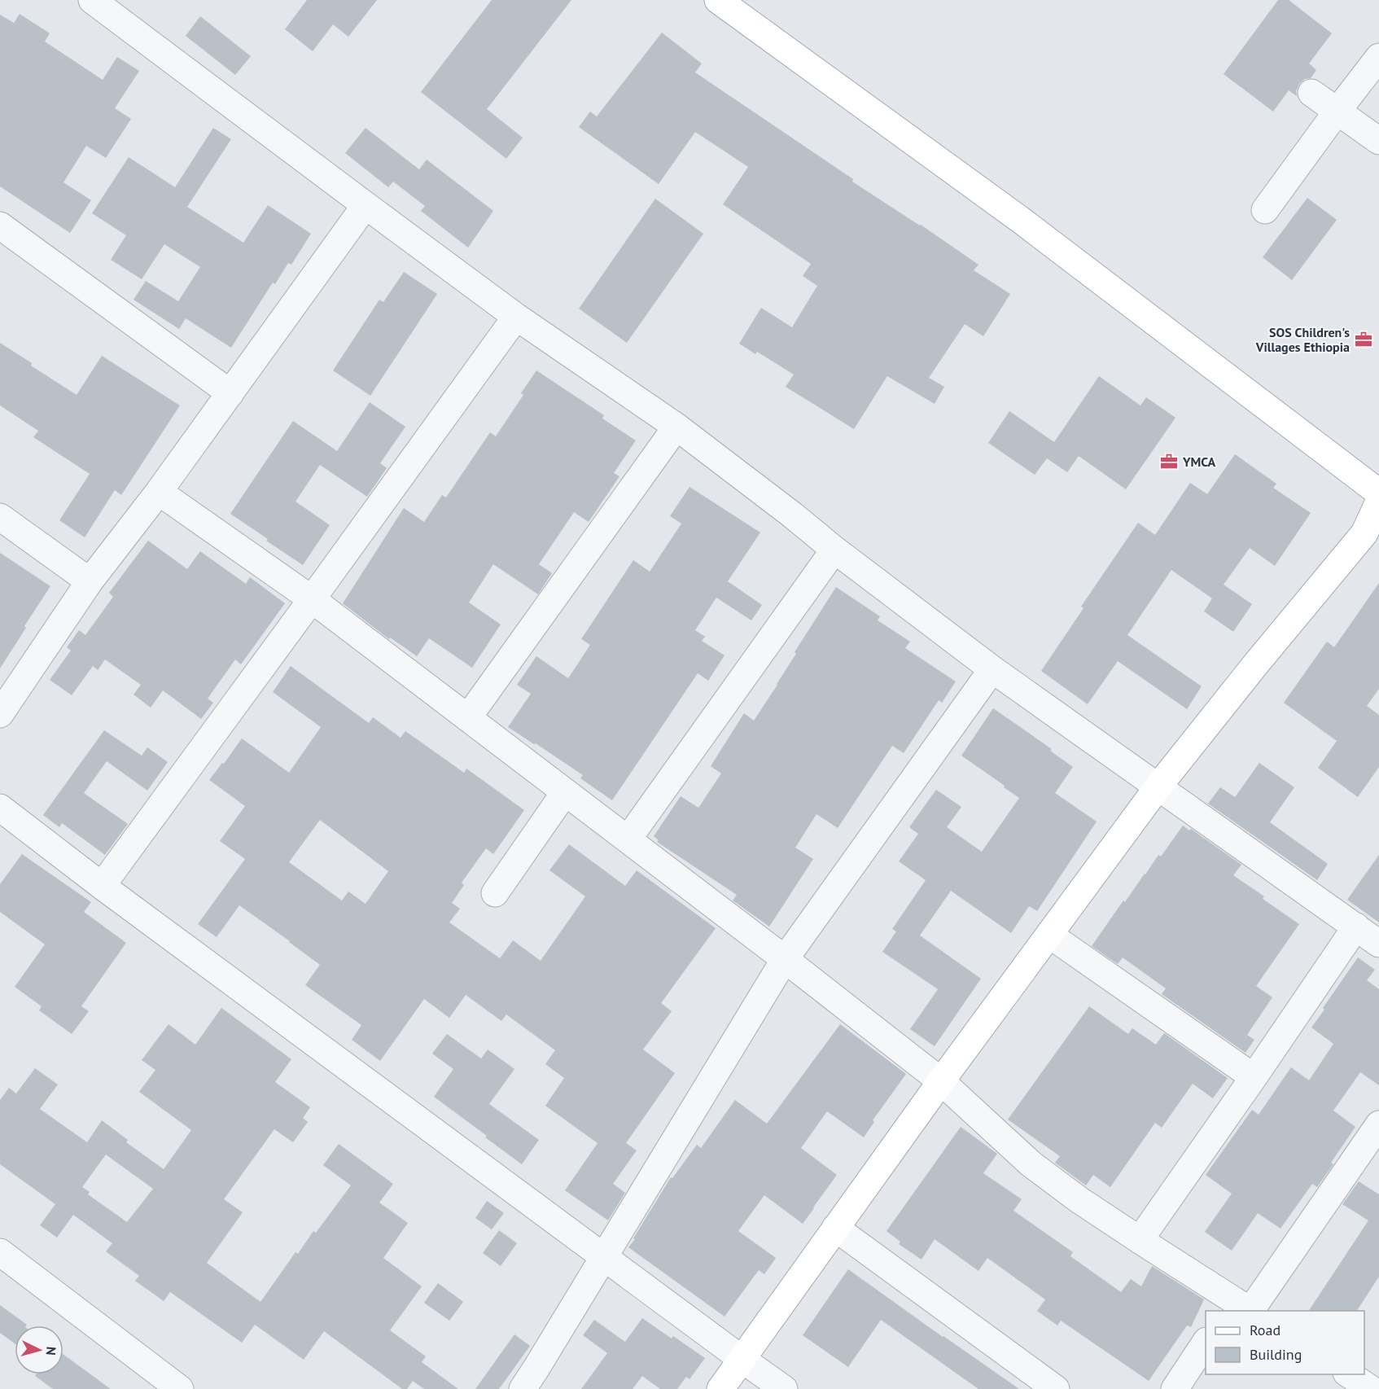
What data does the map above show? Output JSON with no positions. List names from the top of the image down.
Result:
{
  "places": {
    "office": ["SOS Children's Villages Ethiopia", "YMCA"]
  },
  "legend": ["Road", "Building"],
  "north": "right"
}
